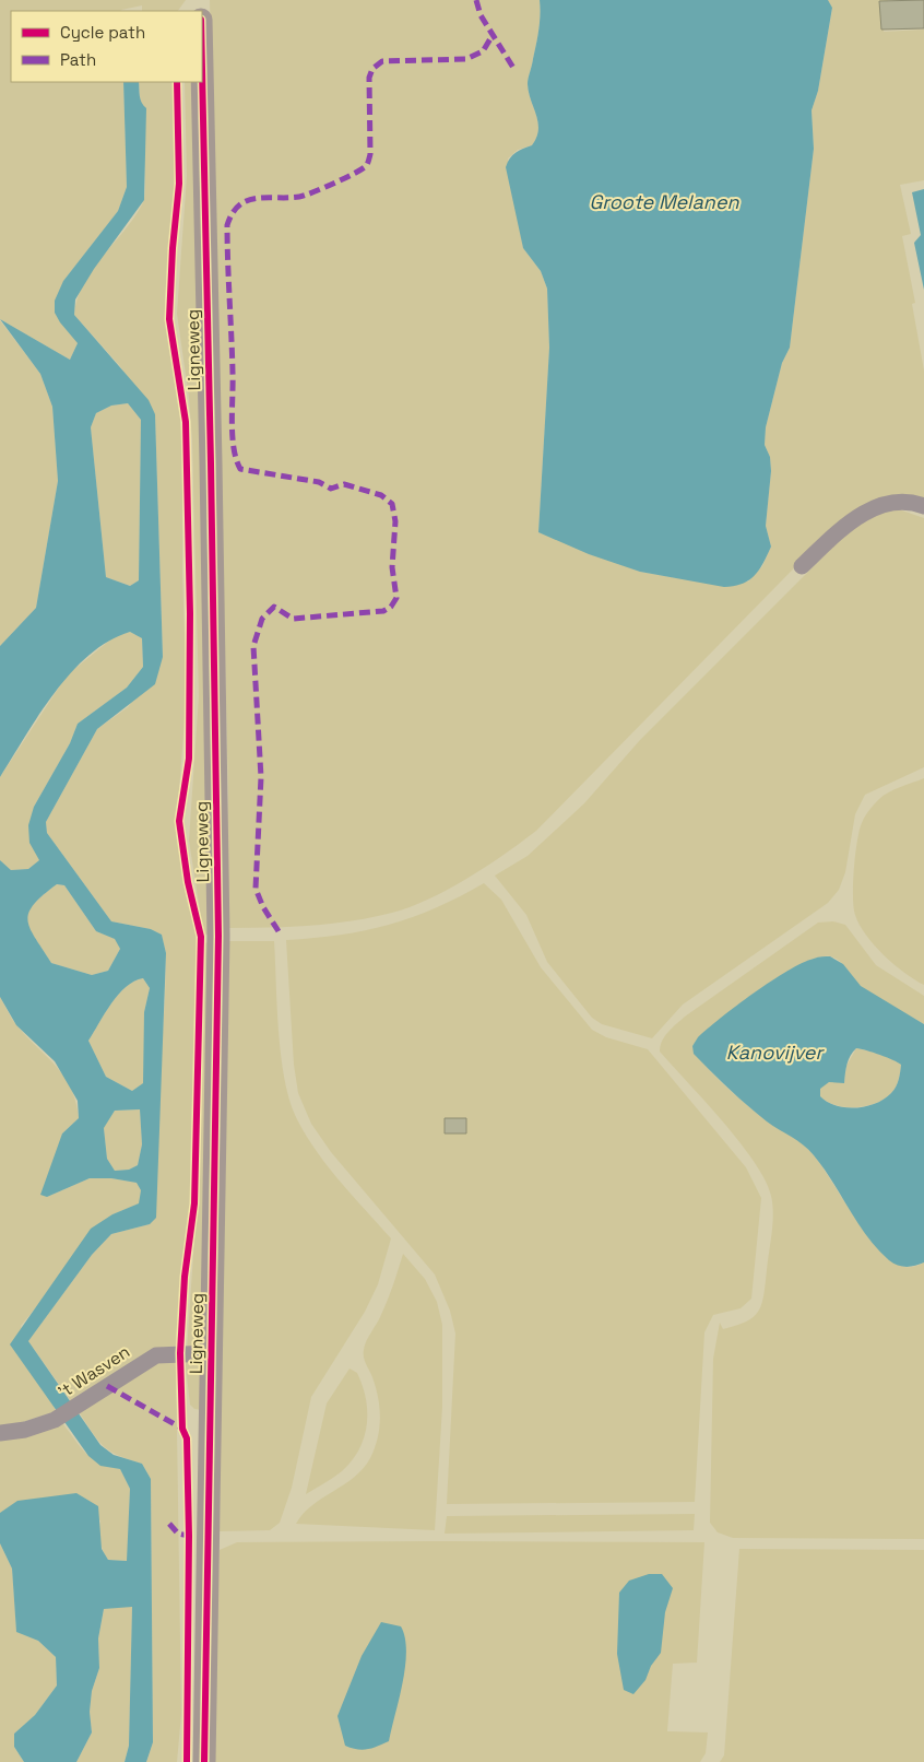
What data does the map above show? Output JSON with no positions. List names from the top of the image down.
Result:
{
  "streets": {
    "street": ["Ligneweg", "'t Wasven"]
  },
  "crossings": [
    ["Ligneweg", "'t Wasven"]
  ],
  "water": ["Groote Melanen", "Kanovijver"],
  "legend": ["Cycle path", "Path"]
}
